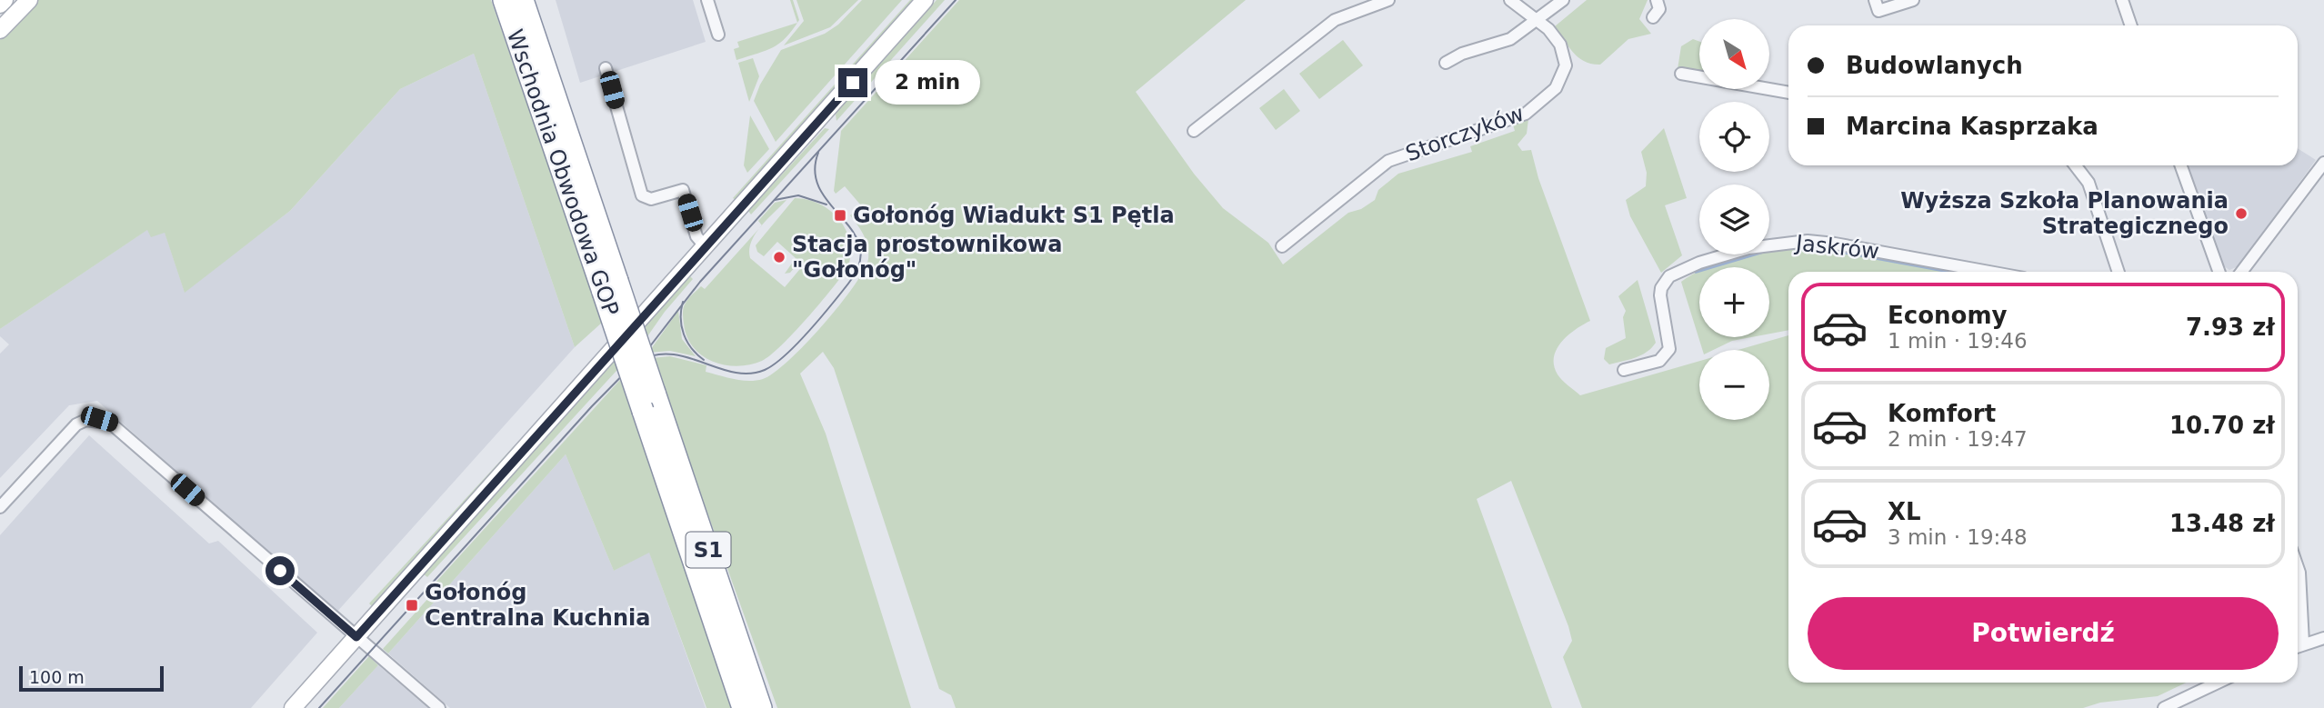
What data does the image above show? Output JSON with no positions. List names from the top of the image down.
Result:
{
  "streets": {
    "highway": ["Wschodnia Obwodowa GOP", "S1"],
    "street": ["Storczyków", "Jaskrów"]
  },
  "places": {
    "other": ["Wyższa Szkoła Planowania Strategicznego", "Stacja prostownikowa \"Gołonóg\""],
    "transit": ["Gołonóg Wiadukt S1 Pętla", "Gołonóg Centralna Kuchnia"]
  },
  "scale_bar": "100 m",
  "north": "bottom right",
  "page": {
    "map_buttons": ["+", "−"],
    "banner": ["Budowlanych", "Marcina Kasprzaka"],
    "bubble": "2 min",
    "list": [
      {
        "name": "Economy",
        "note": "1 min · 19:46",
        "value": "7.93 zł"
      },
      {
        "name": "Komfort",
        "note": "2 min · 19:47",
        "value": "10.70 zł"
      },
      {
        "name": "XL",
        "note": "3 min · 19:48",
        "value": "13.48 zł"
      }
    ],
    "buttons": "Potwierdź",
    "scale": "100 m"
  }
}
